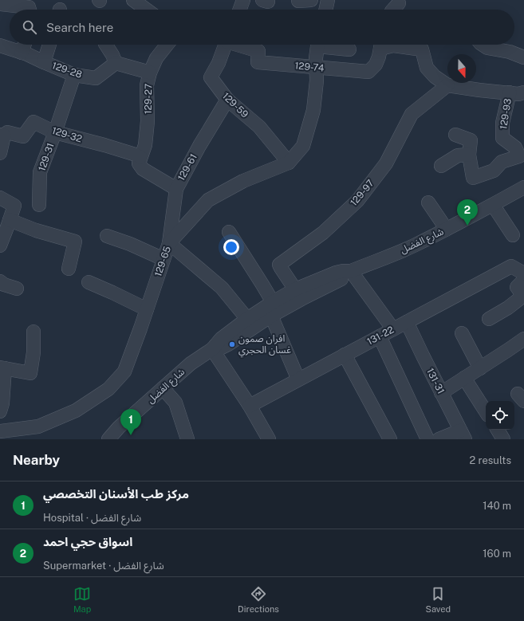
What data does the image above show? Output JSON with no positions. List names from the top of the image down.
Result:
{
  "streets": {
    "street": [
      "129-74",
      "129-28",
      "129-27",
      "129-59",
      "129-93",
      "129-32",
      "129-31",
      "129-61",
      "129-97",
      "شارع الفضل",
      "129-65",
      "131-22",
      "131-31"
    ]
  },
  "crossings": [
    ["129-74", "129-65"],
    ["129-28", "129-31"],
    ["129-27", "129-32"],
    ["129-59", "129-61"],
    ["129-59", "129-65"],
    ["129-32", "129-31"],
    ["129-32", "129-61"],
    ["129-61", "129-65"],
    ["129-97", "شارع الفضل"],
    ["131-22", "131-31"]
  ],
  "places": ["افران صمون غسان الحجري"],
  "north": "bottom",
  "page": {
    "search": "Search here",
    "pins": ["2", "1"],
    "heading": ["Nearby", "2 results"],
    "list": [
      {
        "mark": "1",
        "name": "مركز طب الأسنان التخصصي",
        "note": "Hospital · شارع الفضل",
        "value": "140 m"
      },
      {
        "mark": "2",
        "name": "اسواق حجي احمد",
        "note": "Supermarket · شارع الفضل",
        "value": "160 m"
      }
    ],
    "nav": ["Map", "Directions", "Saved"]
  }
}
